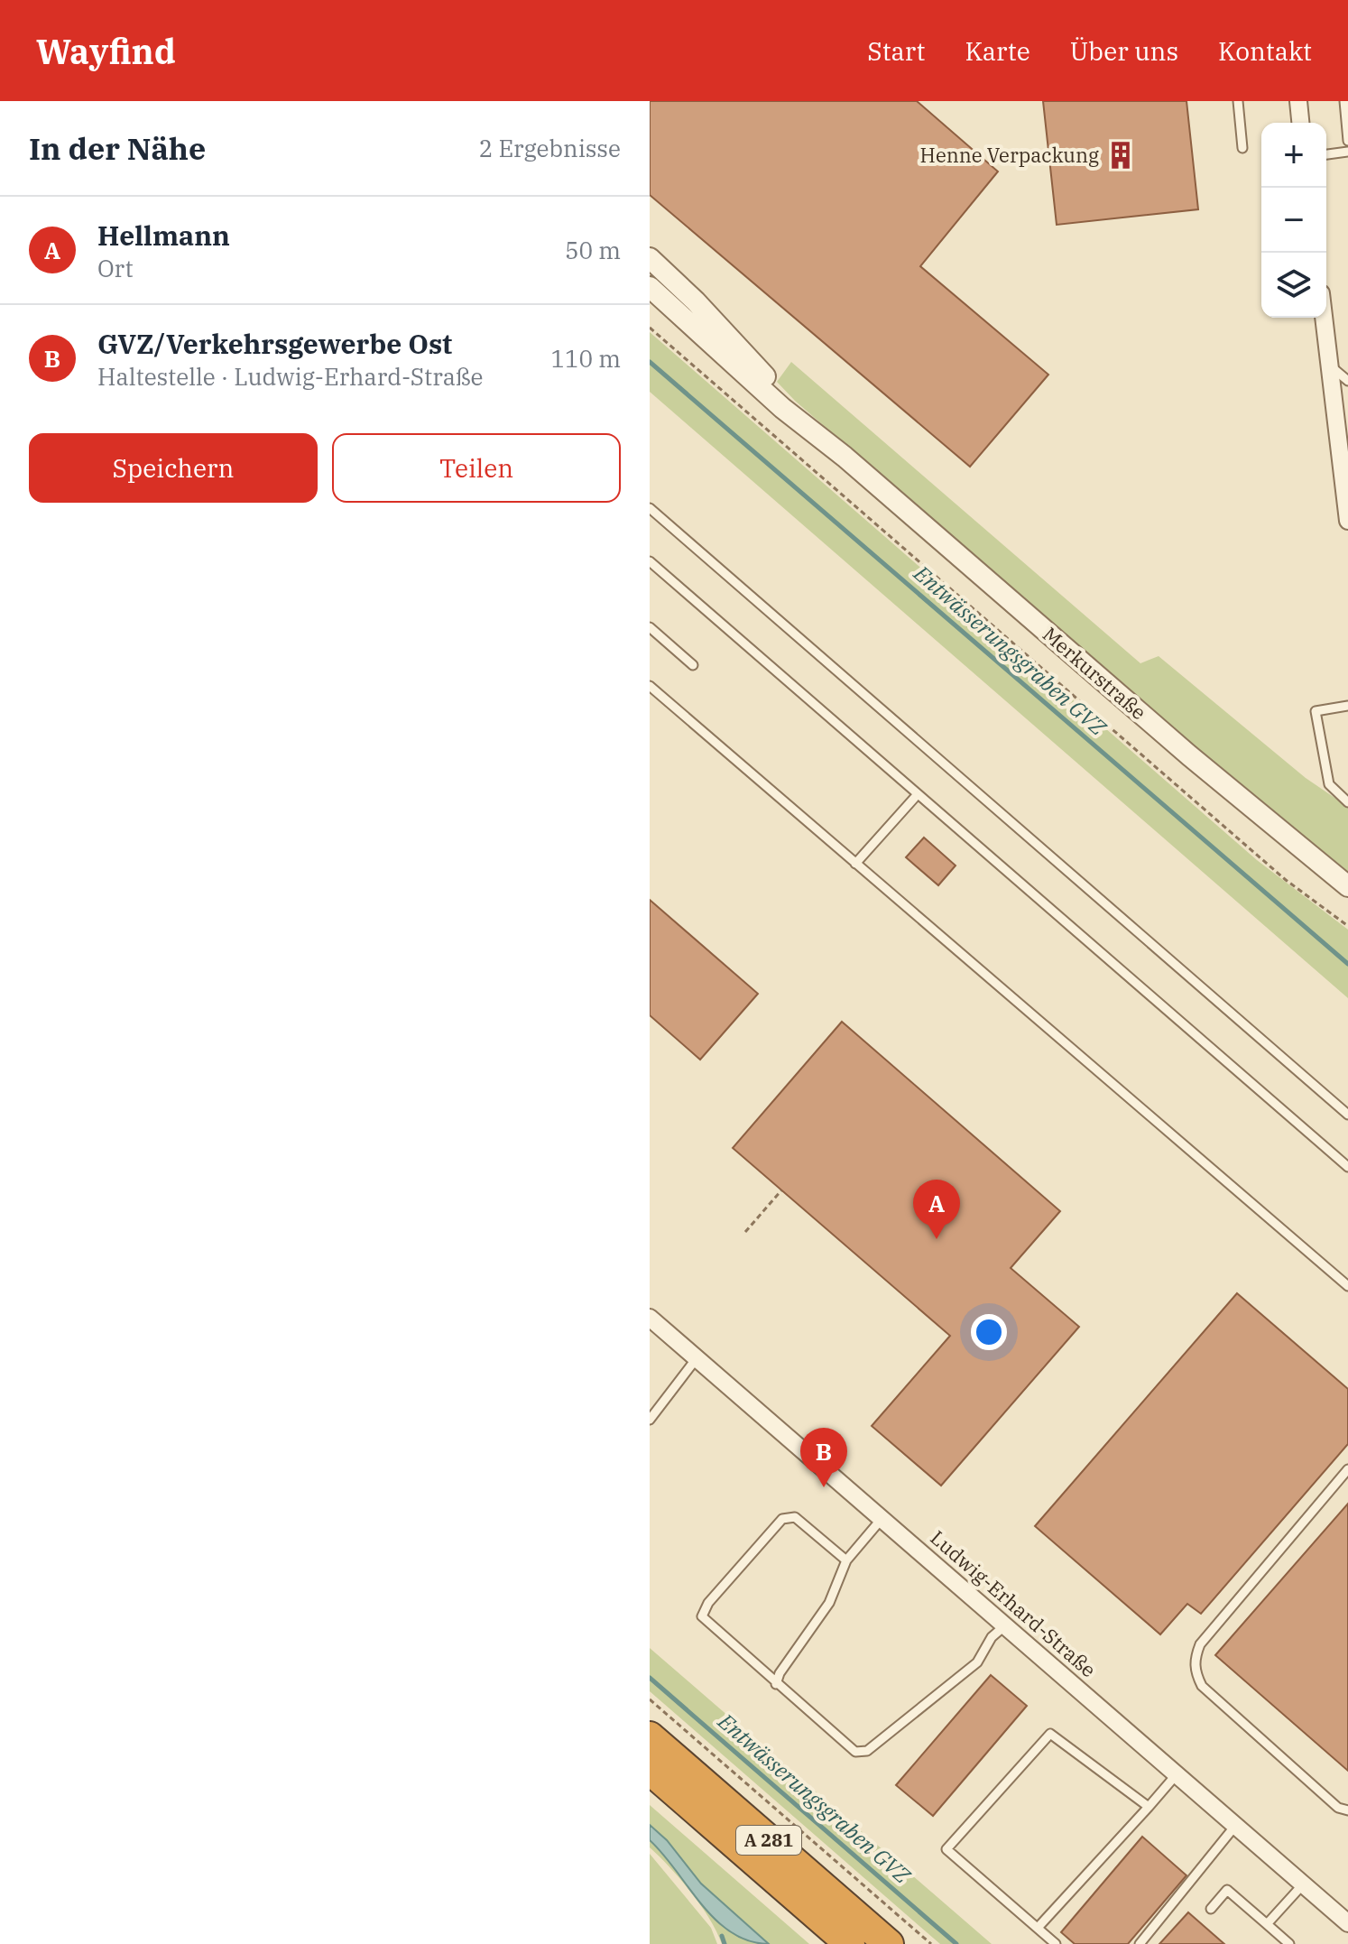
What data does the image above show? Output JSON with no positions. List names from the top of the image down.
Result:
{
  "streets": {
    "highway": ["A 281"],
    "street": ["Merkurstraße", "Ludwig-Erhard-Straße"]
  },
  "water": ["Entwässerungsgraben GVZ"],
  "places": {
    "building": ["Henne Verpackung"]
  },
  "page": {
    "header": "Wayfind",
    "nav": [
      "Start",
      "Karte",
      "Über uns",
      "Kontakt"
    ],
    "heading": ["In der Nähe", "2 Ergebnisse"],
    "map_buttons": ["+", "−"],
    "list": [
      {
        "mark": "A",
        "name": "Hellmann",
        "note": "Ort",
        "value": "50 m"
      },
      {
        "mark": "B",
        "name": "GVZ/Verkehrsgewerbe Ost",
        "note": "Haltestelle · Ludwig-Erhard-Straße",
        "value": "110 m"
      }
    ],
    "buttons": ["Speichern", "Teilen"],
    "pins": ["A", "B"]
  }
}
